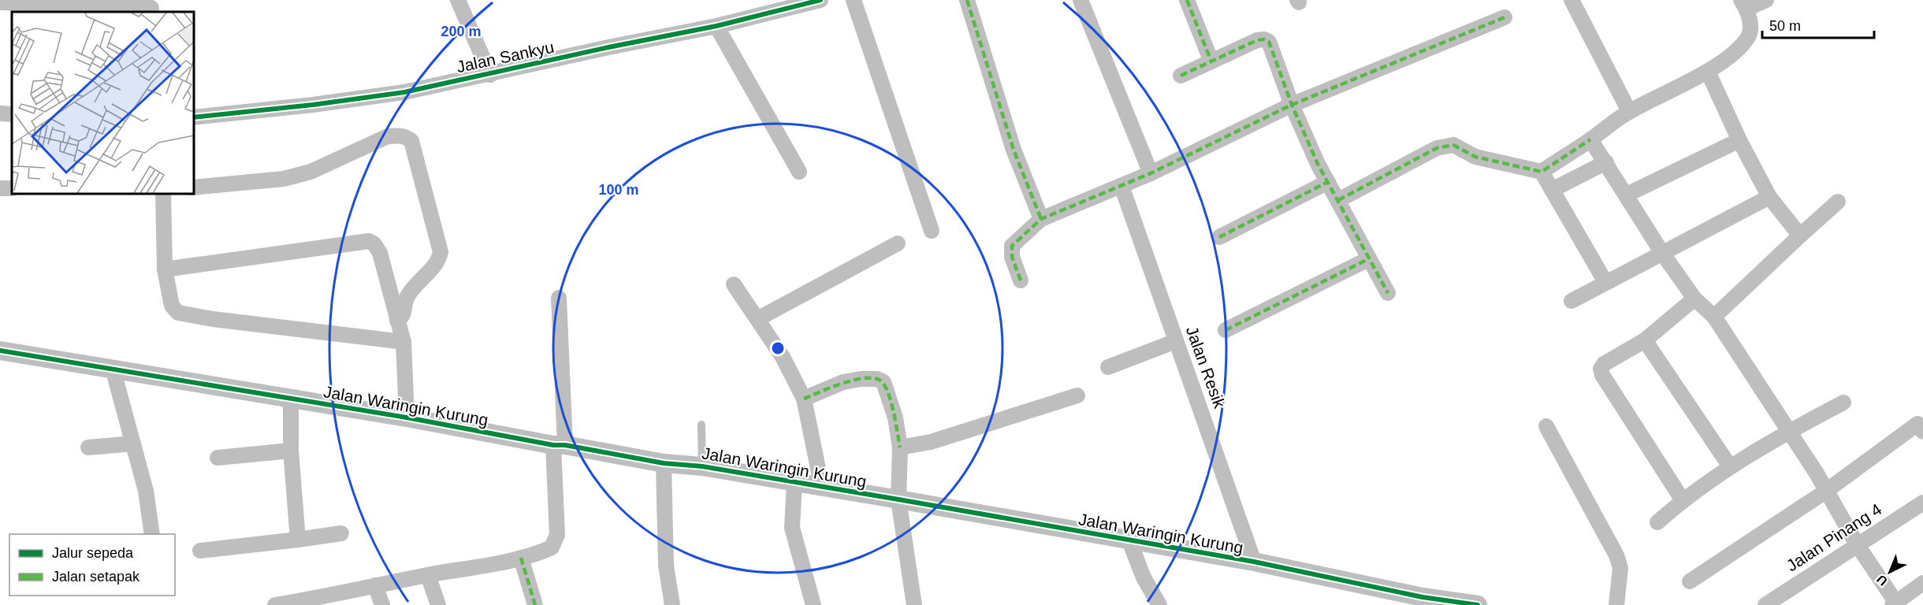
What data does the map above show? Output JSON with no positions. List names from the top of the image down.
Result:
{
  "streets": {
    "street": [
      "Jalan Sankyu",
      "Jalan Resik",
      "Jalan Waringin Kurung",
      "Jalan Pinang 4"
    ]
  },
  "crossings": [
    ["Jalan Resik", "Jalan Waringin Kurung"]
  ],
  "legend": ["Jalur sepeda", "Jalan setapak"],
  "scale_bar": "50 m",
  "north": "bottom left",
  "rings": ["200 m", "100 m"]
}
